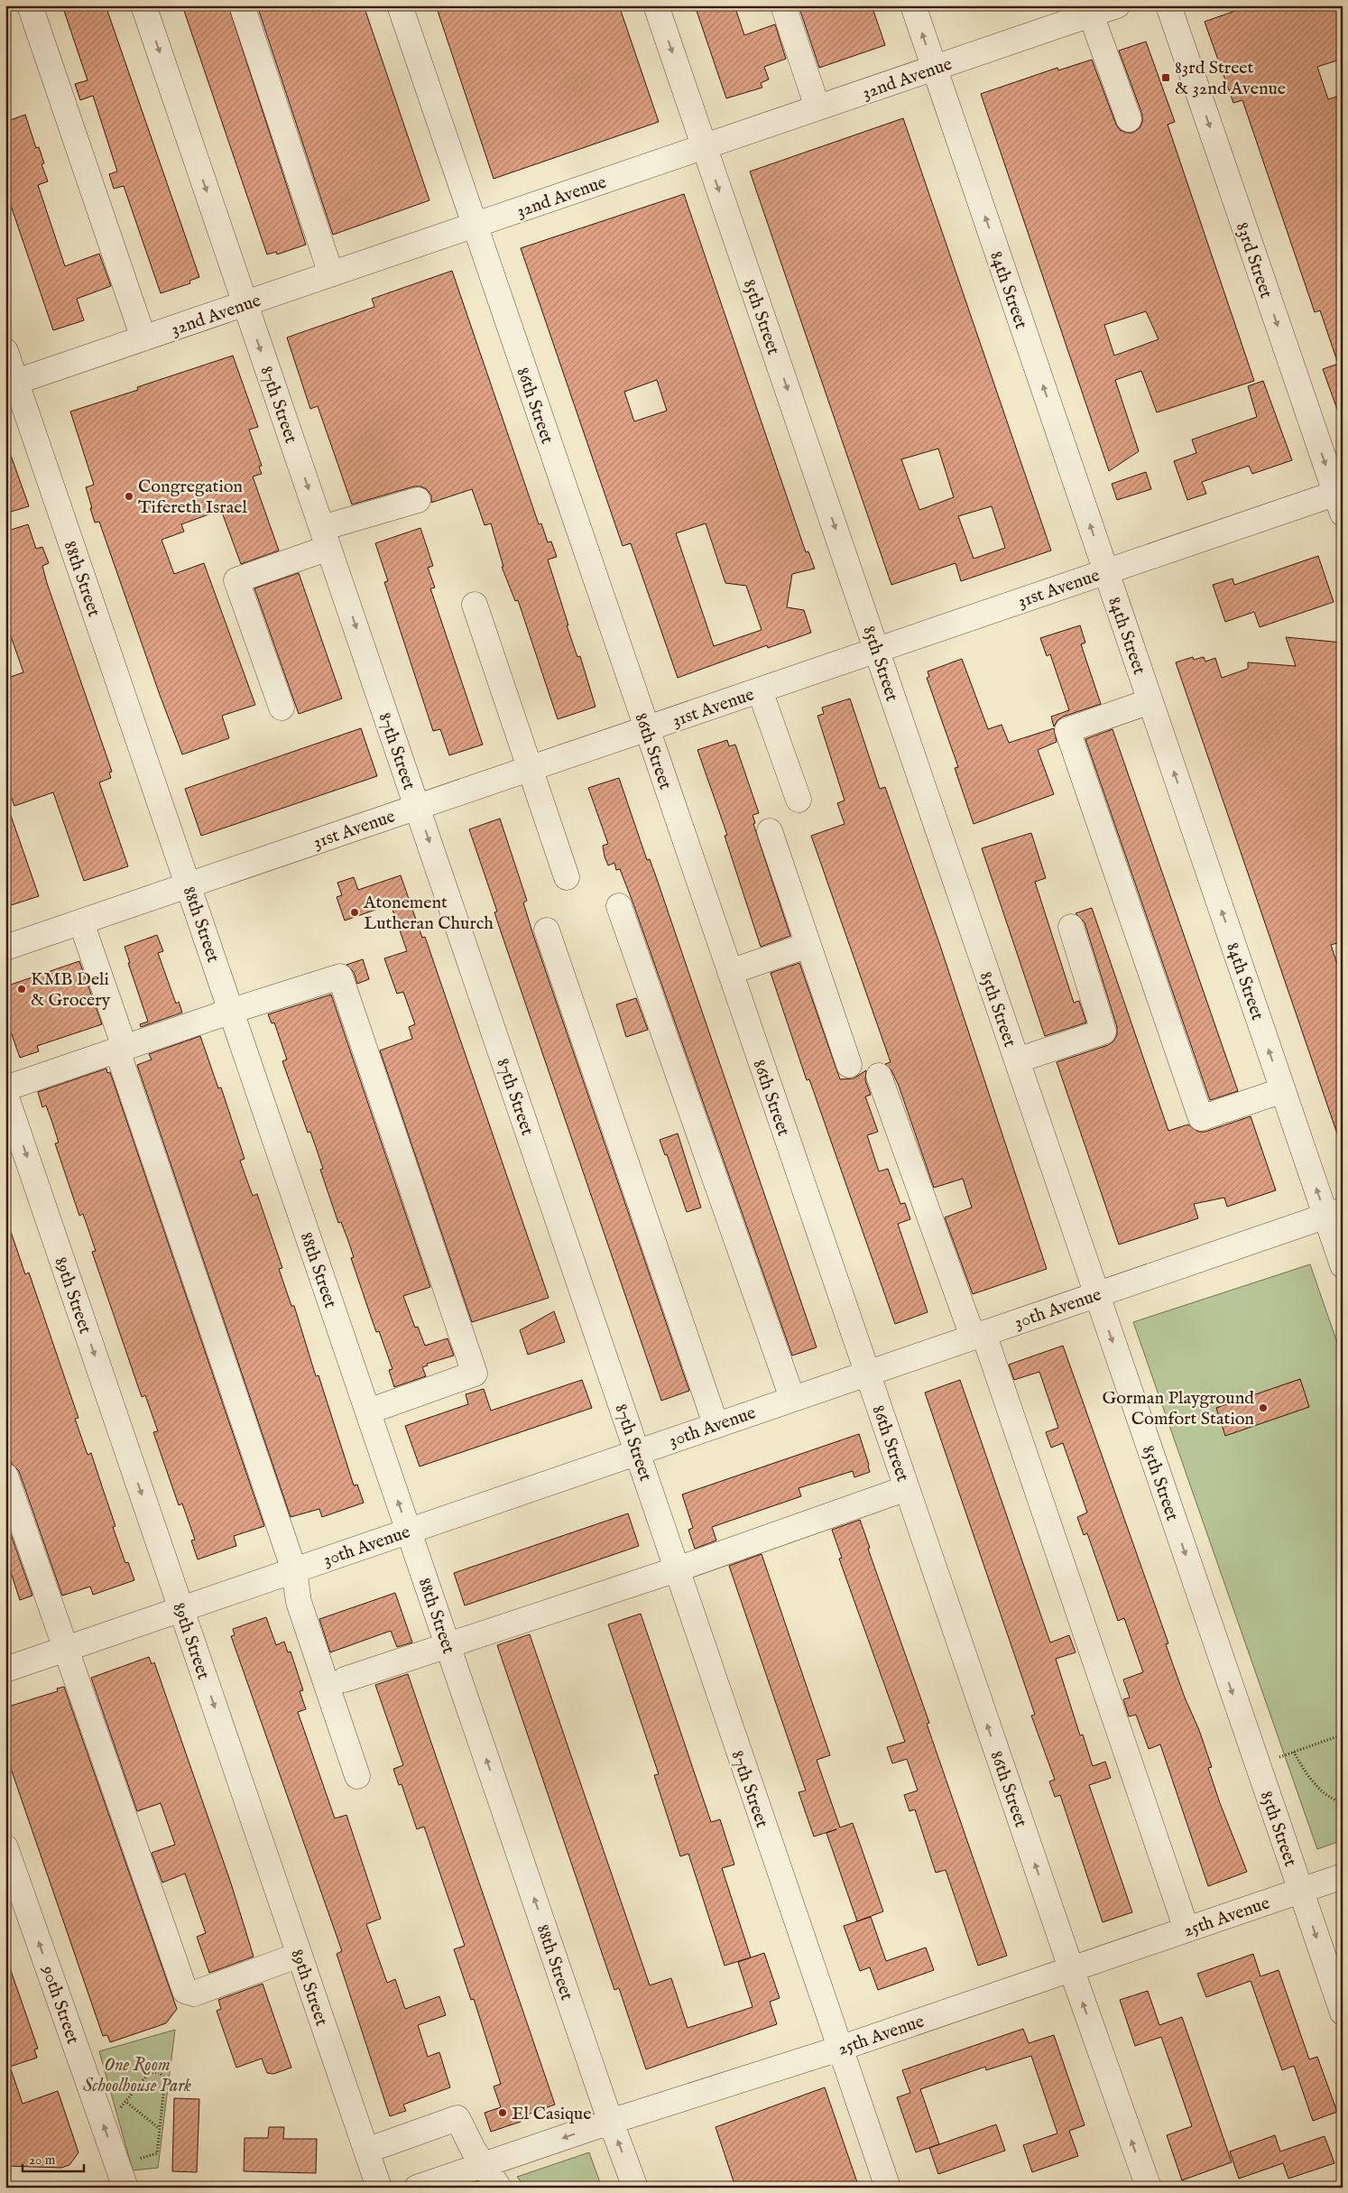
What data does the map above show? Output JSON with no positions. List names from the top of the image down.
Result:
{
  "streets": {
    "street": [
      "32nd Avenue",
      "83rd Street",
      "84th Street",
      "85th Street",
      "87th Street",
      "86th Street",
      "88th Street",
      "31st Avenue",
      "89th Street",
      "30th Avenue",
      "25th Avenue",
      "90th Street"
    ]
  },
  "crossings": [
    ["32nd Avenue", "84th Street"],
    ["32nd Avenue", "85th Street"],
    ["32nd Avenue", "87th Street"],
    ["32nd Avenue", "86th Street"],
    ["32nd Avenue", "88th Street"],
    ["83rd Street", "31st Avenue"],
    ["84th Street", "31st Avenue"],
    ["84th Street", "30th Avenue"],
    ["85th Street", "31st Avenue"],
    ["85th Street", "30th Avenue"],
    ["85th Street", "25th Avenue"],
    ["87th Street", "31st Avenue"],
    ["87th Street", "30th Avenue"],
    ["87th Street", "25th Avenue"],
    ["86th Street", "31st Avenue"],
    ["86th Street", "30th Avenue"],
    ["86th Street", "25th Avenue"],
    ["88th Street", "31st Avenue"],
    ["88th Street", "30th Avenue"],
    ["88th Street", "25th Avenue"],
    ["89th Street", "30th Avenue"]
  ],
  "one_way": ["83rd Street", "84th Street", "90th Street"],
  "parks": ["One Room Schoolhouse Park"],
  "places": {
    "transit": ["83rd Street & 32nd Avenue"],
    "other": [
      "Congregation Tifereth Israel",
      "Atonement Lutheran Church",
      "KMB Deli & Grocery",
      "Gorman Playground Comfort Station",
      "El Casique"
    ]
  },
  "scale_bar": "20 m"
}
